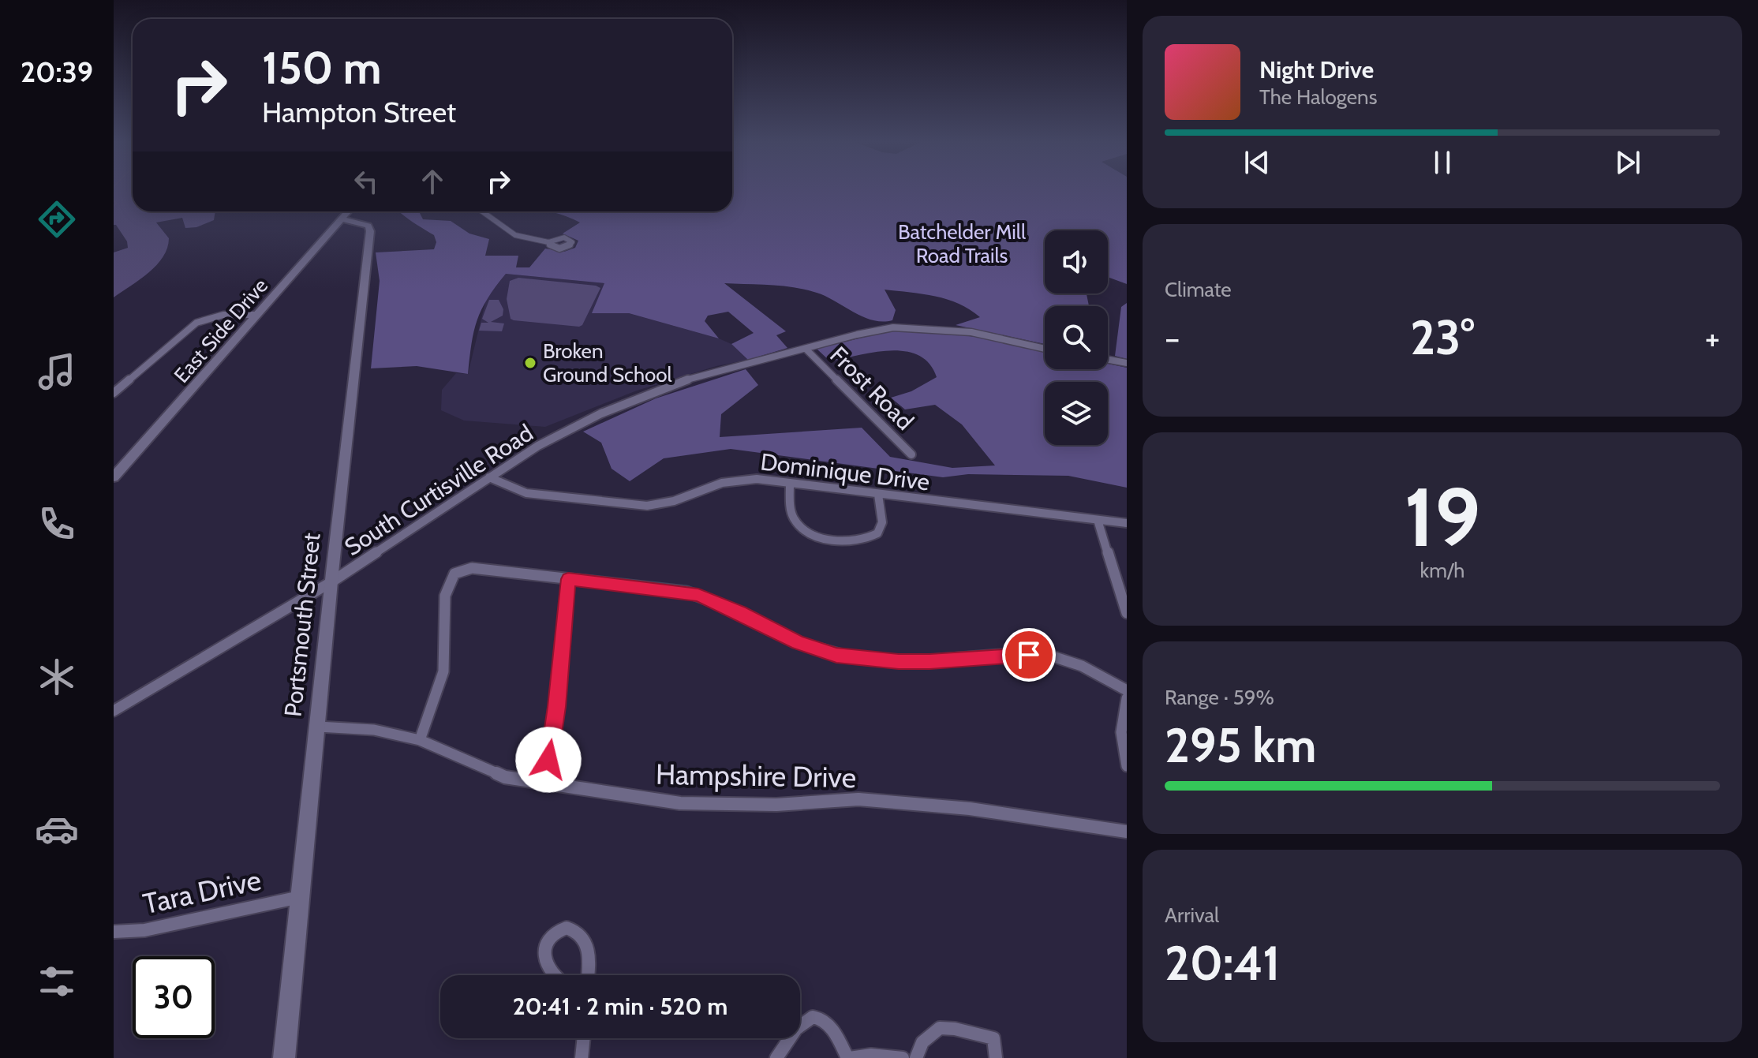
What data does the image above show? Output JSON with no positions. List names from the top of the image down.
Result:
{
  "streets": {
    "street": [
      "East Side Drive",
      "Frost Road",
      "Dominique Drive",
      "South Curtisville Road",
      "Portsmouth Street",
      "Hampshire Drive",
      "Tara Drive"
    ]
  },
  "crossings": [
    ["East Side Drive", "Portsmouth Street"],
    ["Frost Road", "South Curtisville Road"],
    ["Dominique Drive", "South Curtisville Road"],
    ["South Curtisville Road", "Portsmouth Street"],
    ["Portsmouth Street", "Hampshire Drive"],
    ["Portsmouth Street", "Tara Drive"]
  ],
  "parks": ["Batchelder Mill Road Trails"],
  "places": ["Broken Ground School"],
  "page": {
    "tabs": "20:39",
    "turn": ["150 m", "Hampton Street"],
    "song": ["Night Drive", "The Halogens"],
    "tile": [
      "Climate",
      ["19", "km/h"],
      ["Range · 59%", "295 km"],
      ["Arrival", "20:41"]
    ],
    "heat": ["−", "23°", "+"],
    "limit": "30",
    "trip": "20:41 · 2 min · 520 m"
  }
}
